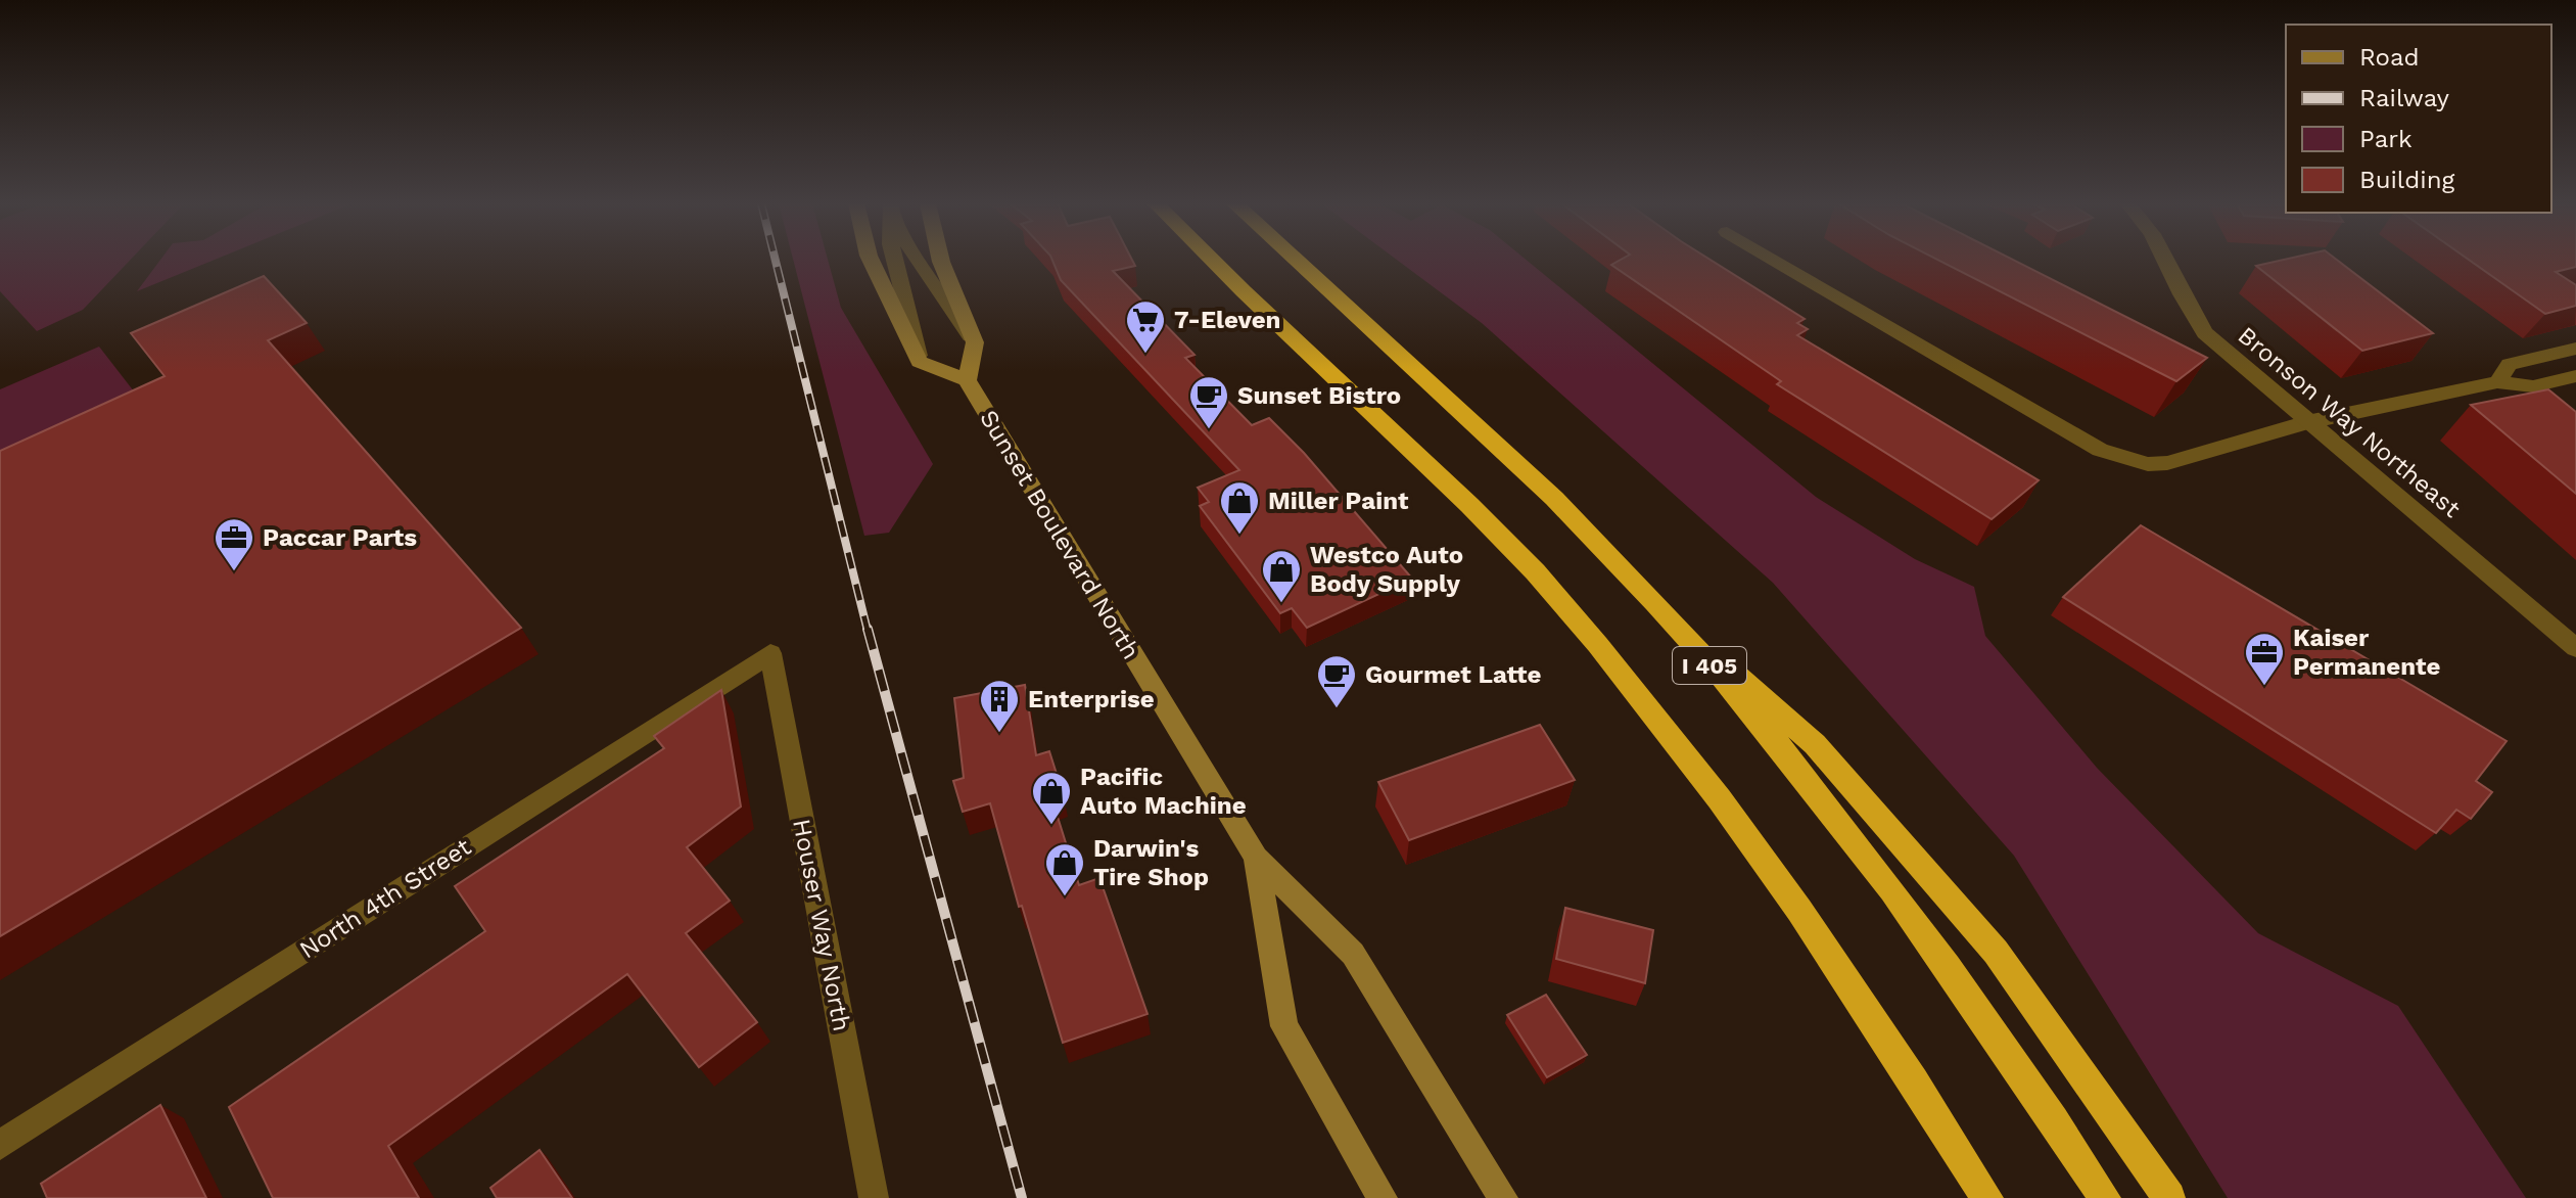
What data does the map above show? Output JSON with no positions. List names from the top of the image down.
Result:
{
  "streets": {
    "highway": ["I 405"],
    "main road": ["Sunset Boulevard North"],
    "street": ["Bronson Way Northeast", "North 4th Street", "Houser Way North"]
  },
  "crossings": [
    ["North 4th Street", "Houser Way North"]
  ],
  "places": {
    "supermarket": ["7-Eleven"],
    "cafe": ["Sunset Bistro", "Gourmet Latte"],
    "shop": [
      "Miller Paint",
      "Westco Auto Body Supply",
      "Pacific Auto Machine",
      "Darwin's Tire Shop"
    ],
    "office": ["Paccar Parts", "Kaiser Permanente"],
    "building": ["Enterprise"]
  },
  "legend": [
    "Road",
    "Railway",
    "Park",
    "Building"
  ]
}
